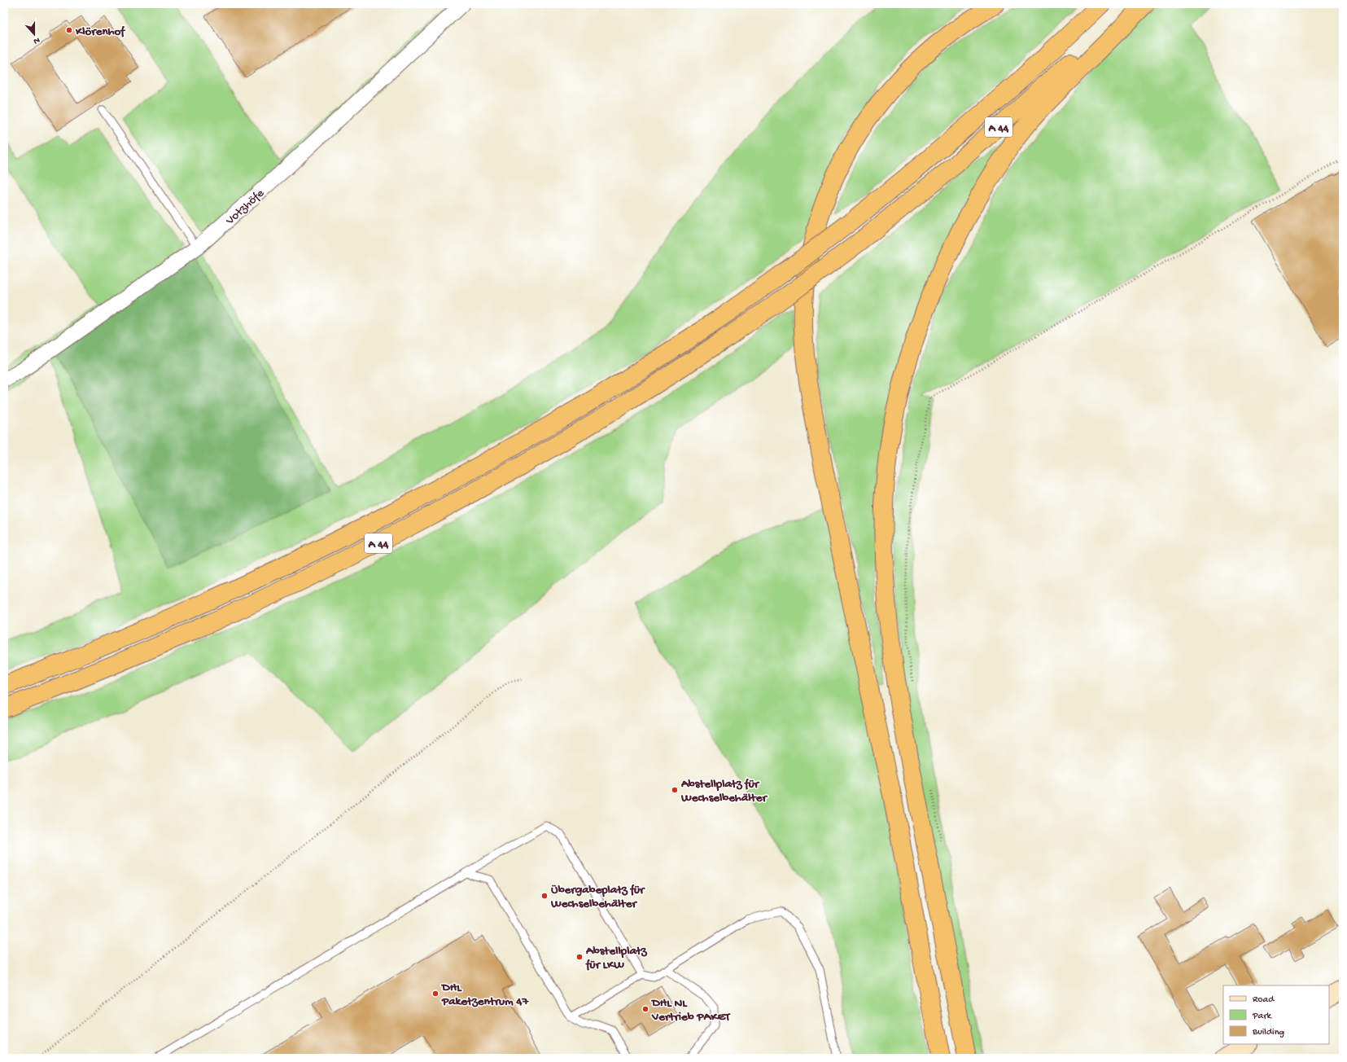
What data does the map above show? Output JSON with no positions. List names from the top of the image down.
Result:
{
  "streets": {
    "highway": ["A 44"],
    "street": ["Votzhöfe"]
  },
  "places": [
    "Klörenhof",
    "Abstellplatz für Wechselbehälter",
    "Übergabeplatz für Wechselbehälter",
    "Abstellplatz für LKW",
    "DHL Paketzentrum 47",
    "DHL NL Vertrieb PAKET"
  ],
  "legend": ["Road", "Park", "Building"],
  "north": "bottom"
}
